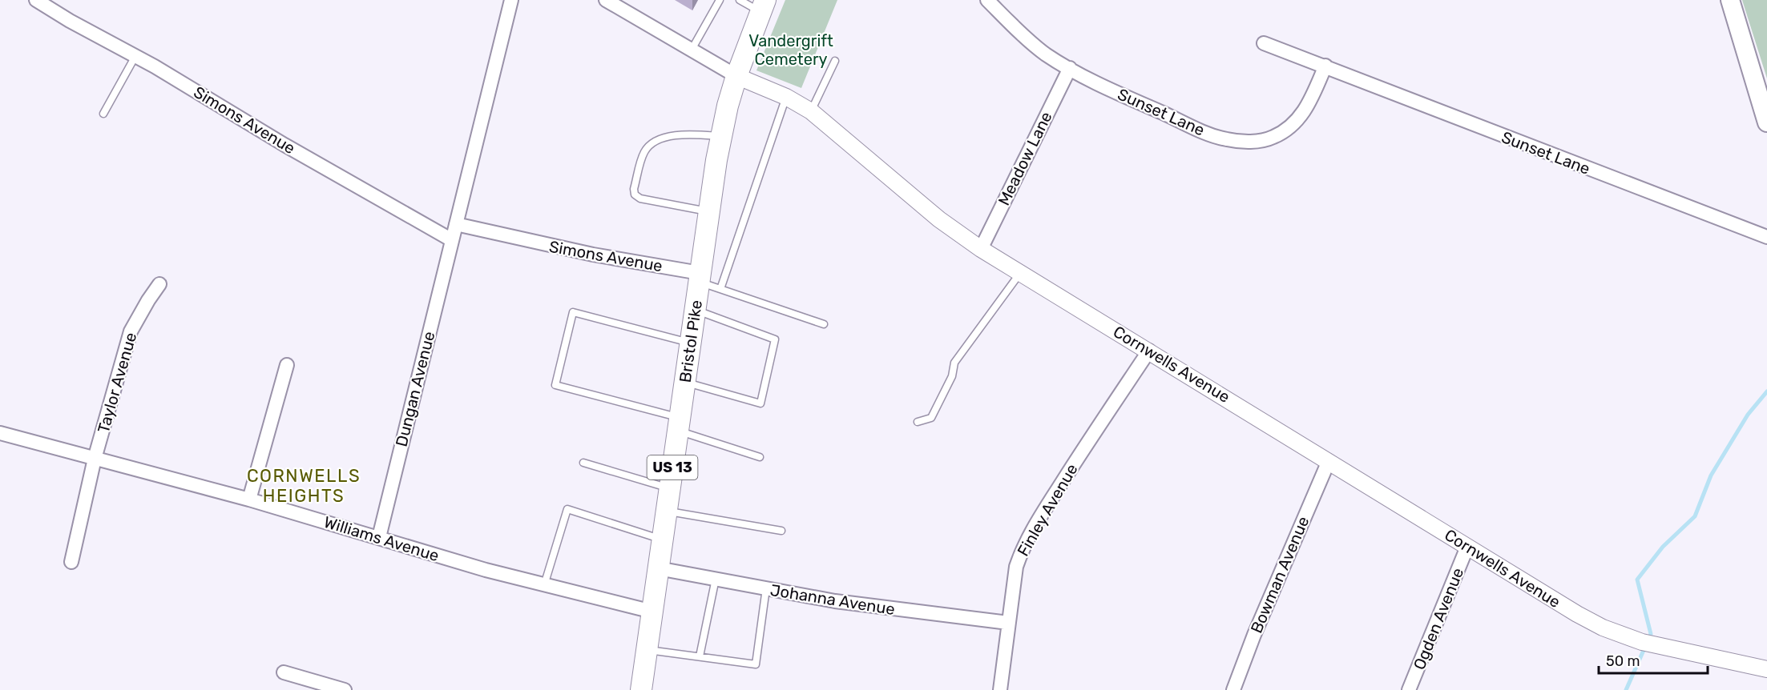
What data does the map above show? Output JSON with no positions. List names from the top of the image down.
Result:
{
  "streets": {
    "main road": ["Bristol Pike", "US 13"],
    "street": [
      "Sunset Lane",
      "Simons Avenue",
      "Meadow Lane",
      "Cornwells Avenue",
      "Taylor Avenue",
      "Dungan Avenue",
      "Finley Avenue",
      "Williams Avenue",
      "Bowman Avenue",
      "Johanna Avenue",
      "Ogden Avenue"
    ]
  },
  "crossings": [
    ["Sunset Lane", "Meadow Lane"],
    ["Simons Avenue", "Bristol Pike"],
    ["Simons Avenue", "Dungan Avenue"],
    ["Meadow Lane", "Cornwells Avenue"],
    ["Bristol Pike", "Cornwells Avenue"],
    ["Bristol Pike", "Williams Avenue"],
    ["Bristol Pike", "Johanna Avenue"],
    ["Cornwells Avenue", "Finley Avenue"],
    ["Cornwells Avenue", "Bowman Avenue"],
    ["Cornwells Avenue", "Ogden Avenue"],
    ["Taylor Avenue", "Williams Avenue"],
    ["Dungan Avenue", "Williams Avenue"],
    ["Finley Avenue", "Johanna Avenue"]
  ],
  "districts": ["CORNWELLS HEIGHTS"],
  "parks": ["Vandergrift Cemetery"],
  "scale_bar": "50 m"
}
